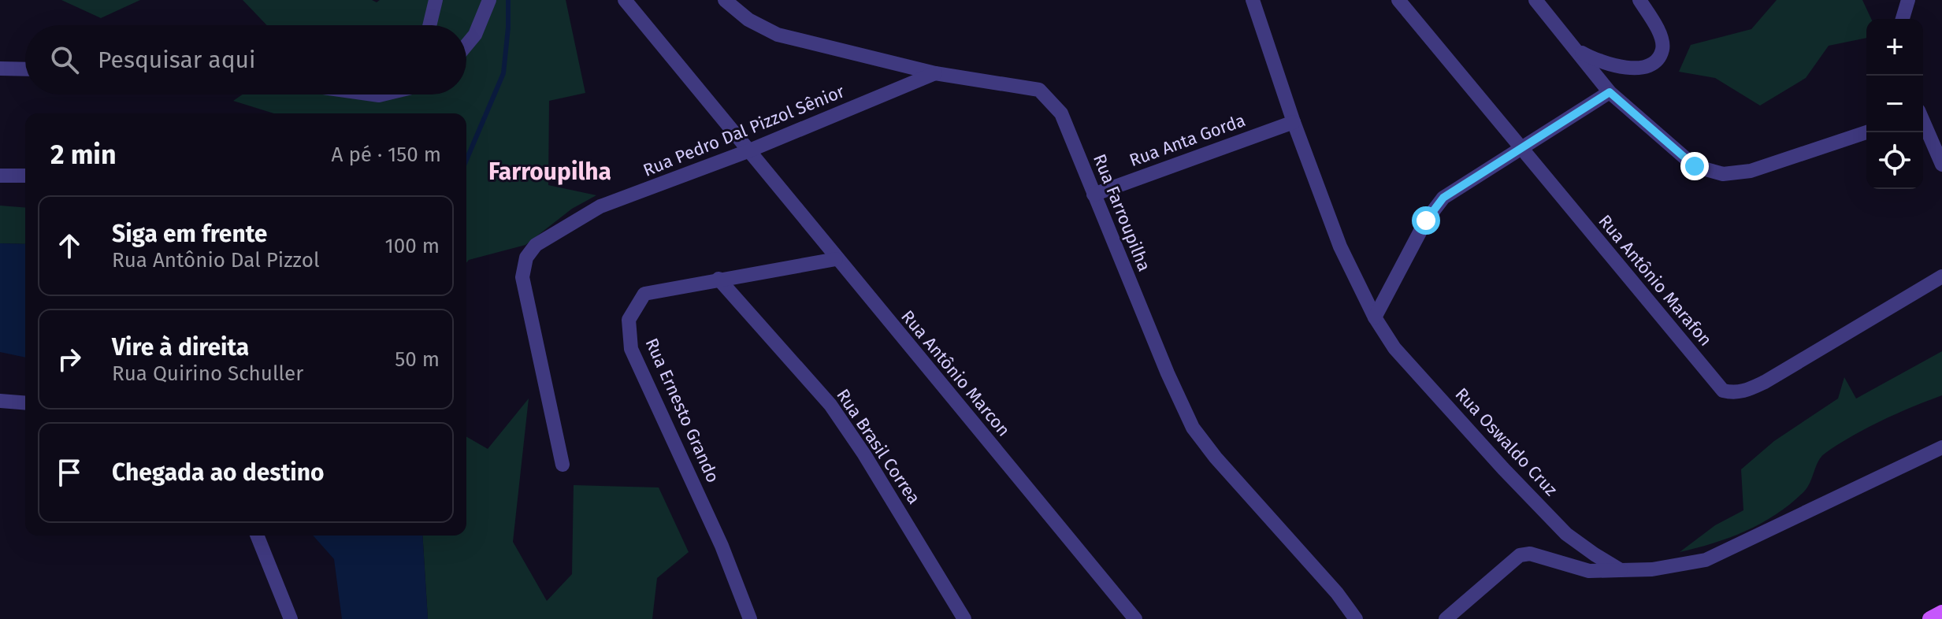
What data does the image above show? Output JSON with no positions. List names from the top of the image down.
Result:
{
  "streets": {
    "street": [
      "Rua Pedro Dal Pizzol Sênior",
      "Rua Anta Gorda",
      "Rua Farroupilha",
      "Rua Antônio Marafon",
      "Rua Antônio Marcon",
      "Rua Ernesto Grando",
      "Rua Oswaldo Cruz",
      "Rua Brasil Correa"
    ]
  },
  "crossings": [
    ["Rua Pedro Dal Pizzol Sênior", "Rua Farroupilha"],
    ["Rua Pedro Dal Pizzol Sênior", "Rua Antônio Marcon"],
    ["Rua Anta Gorda", "Rua Farroupilha"],
    ["Rua Anta Gorda", "Rua Oswaldo Cruz"],
    ["Rua Antônio Marcon", "Rua Ernesto Grando"],
    ["Rua Ernesto Grando", "Rua Brasil Correa"]
  ],
  "districts": ["Farroupilha"],
  "page": {
    "map_buttons": ["+", "−"],
    "search": "Pesquisar aqui",
    "heading": ["2 min", "A pé · 150 m"],
    "list": [
      ["Siga em frente", "Rua Antônio Dal Pizzol", "100 m"],
      ["Vire à direita", "Rua Quirino Schuller", "50 m"],
      "Chegada ao destino"
    ]
  }
}
